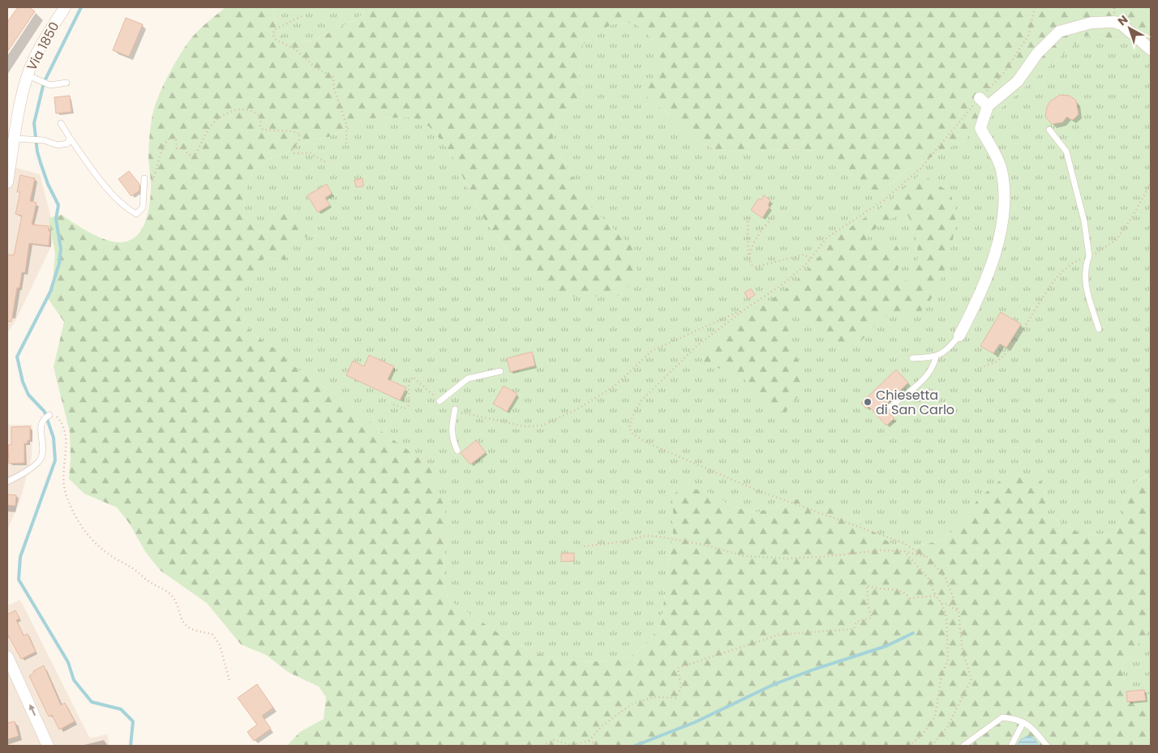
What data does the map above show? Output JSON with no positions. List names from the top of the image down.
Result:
{
  "streets": {
    "street": ["Via 1850"]
  },
  "places": ["Chiesetta di San Carlo"],
  "north": "top left"
}
